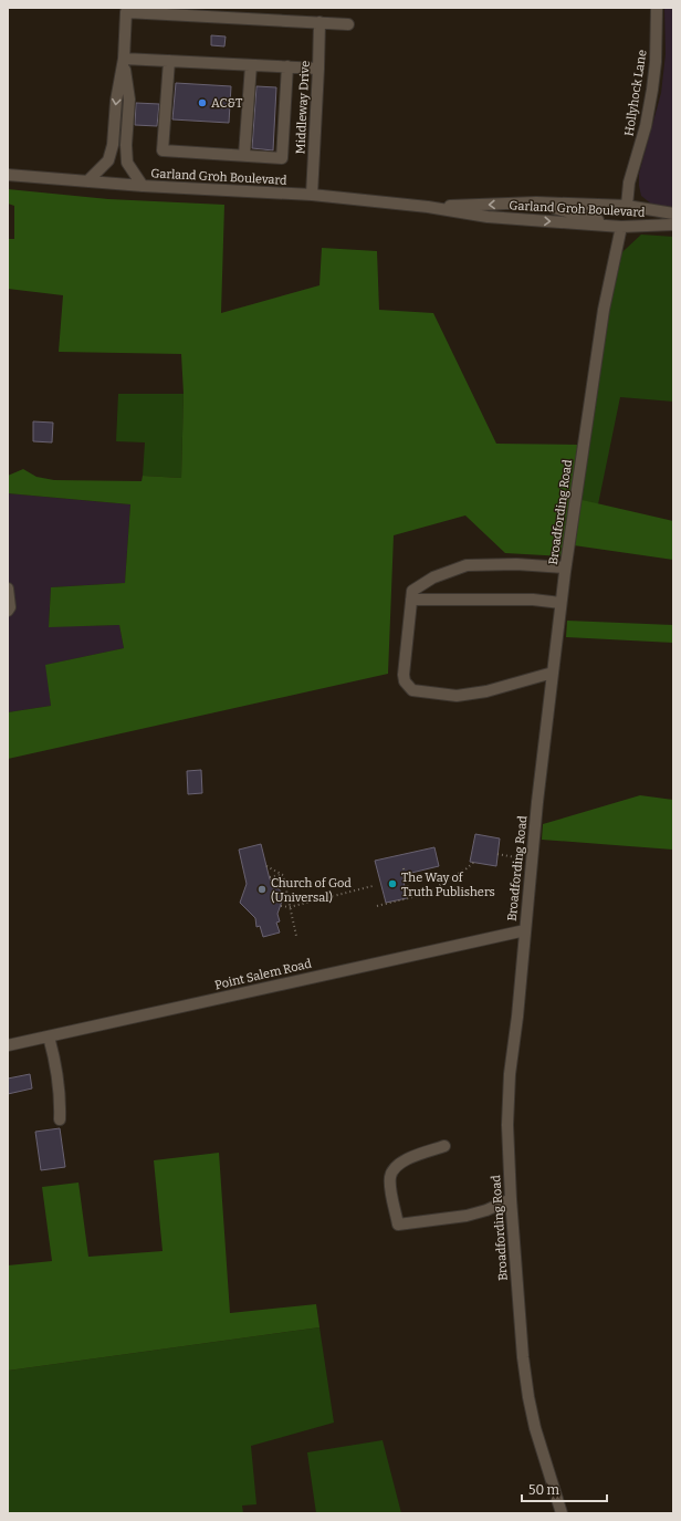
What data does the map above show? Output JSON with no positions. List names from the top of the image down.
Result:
{
  "streets": {
    "street": [
      "Hollyhock Lane",
      "Middleway Drive",
      "Garland Groh Boulevard",
      "Broadfording Road",
      "Point Salem Road"
    ]
  },
  "crossings": [
    ["Hollyhock Lane", "Garland Groh Boulevard"],
    ["Middleway Drive", "Garland Groh Boulevard"],
    ["Garland Groh Boulevard", "Broadfording Road"],
    ["Broadfording Road", "Point Salem Road"]
  ],
  "places": ["AC&T", "The Way of Truth Publishers", "Church of God (Universal)"],
  "scale_bar": "50 m"
}
